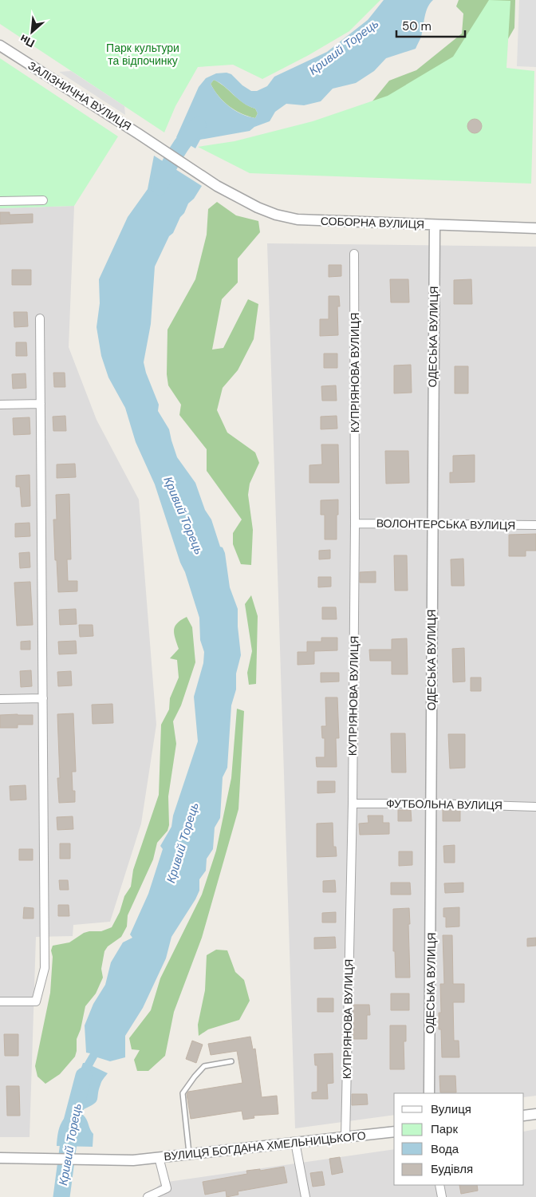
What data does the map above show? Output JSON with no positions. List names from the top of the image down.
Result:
{
  "streets": {
    "street": [
      "ЗАЛІЗНИЧНА ВУЛИЦЯ",
      "СОБОРНА ВУЛИЦЯ",
      "ОДЕСЬКА ВУЛИЦЯ",
      "КУПРІЯНОВА ВУЛИЦЯ",
      "ВОЛОНТЕРСЬКА ВУЛИЦЯ",
      "ФУТБОЛЬНА ВУЛИЦЯ",
      "ВУЛИЦЯ БОГДАНА ХМЕЛЬНИЦЬКОГО"
    ]
  },
  "crossings": [
    ["ЗАЛІЗНИЧНА ВУЛИЦЯ", "СОБОРНА ВУЛИЦЯ"],
    ["СОБОРНА ВУЛИЦЯ", "ОДЕСЬКА ВУЛИЦЯ"],
    ["ОДЕСЬКА ВУЛИЦЯ", "ВОЛОНТЕРСЬКА ВУЛИЦЯ"],
    ["ОДЕСЬКА ВУЛИЦЯ", "ФУТБОЛЬНА ВУЛИЦЯ"],
    ["КУПРІЯНОВА ВУЛИЦЯ", "ВОЛОНТЕРСЬКА ВУЛИЦЯ"],
    ["КУПРІЯНОВА ВУЛИЦЯ", "ФУТБОЛЬНА ВУЛИЦЯ"],
    ["КУПРІЯНОВА ВУЛИЦЯ", "ВУЛИЦЯ БОГДАНА ХМЕЛЬНИЦЬКОГО"]
  ],
  "water": ["Кривий Торець"],
  "parks": ["Парк культури та відпочинку"],
  "legend": [
    "Вулиця",
    "Парк",
    "Вода",
    "Будівля"
  ],
  "scale_bar": "50 m",
  "north": "bottom left"
}
